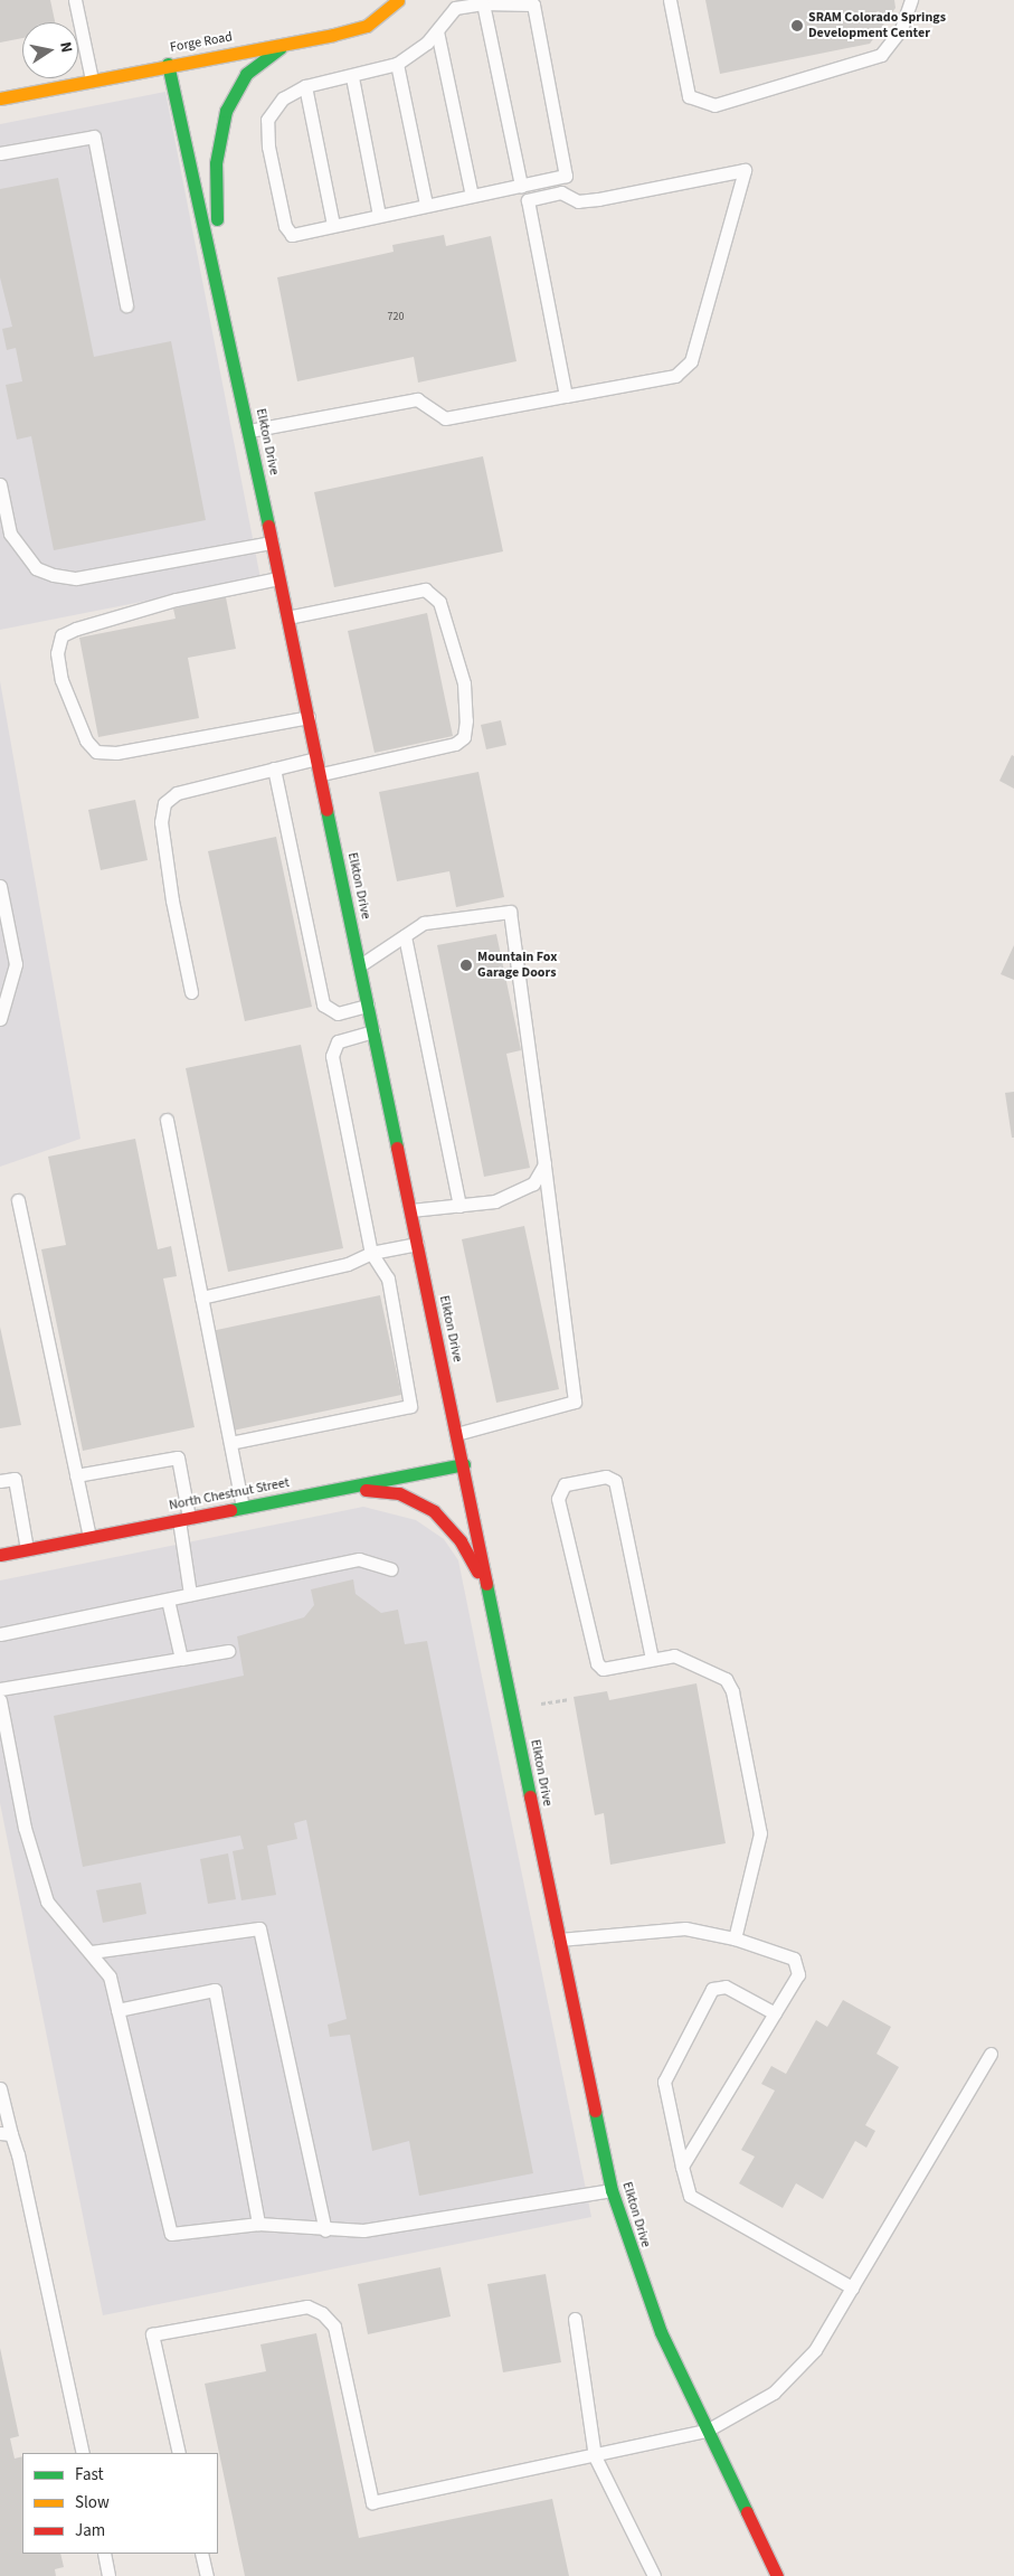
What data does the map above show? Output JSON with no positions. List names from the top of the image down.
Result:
{
  "streets": {
    "street": ["Forge Road", "Elkton Drive", "North Chestnut Street"]
  },
  "crossings": [
    ["Forge Road", "Elkton Drive"],
    ["Elkton Drive", "North Chestnut Street"]
  ],
  "places": ["SRAM Colorado Springs Development Center", "Mountain Fox Garage Doors"],
  "house_numbers": ["720"],
  "legend": ["Fast", "Slow", "Jam"],
  "north": "right"
}
